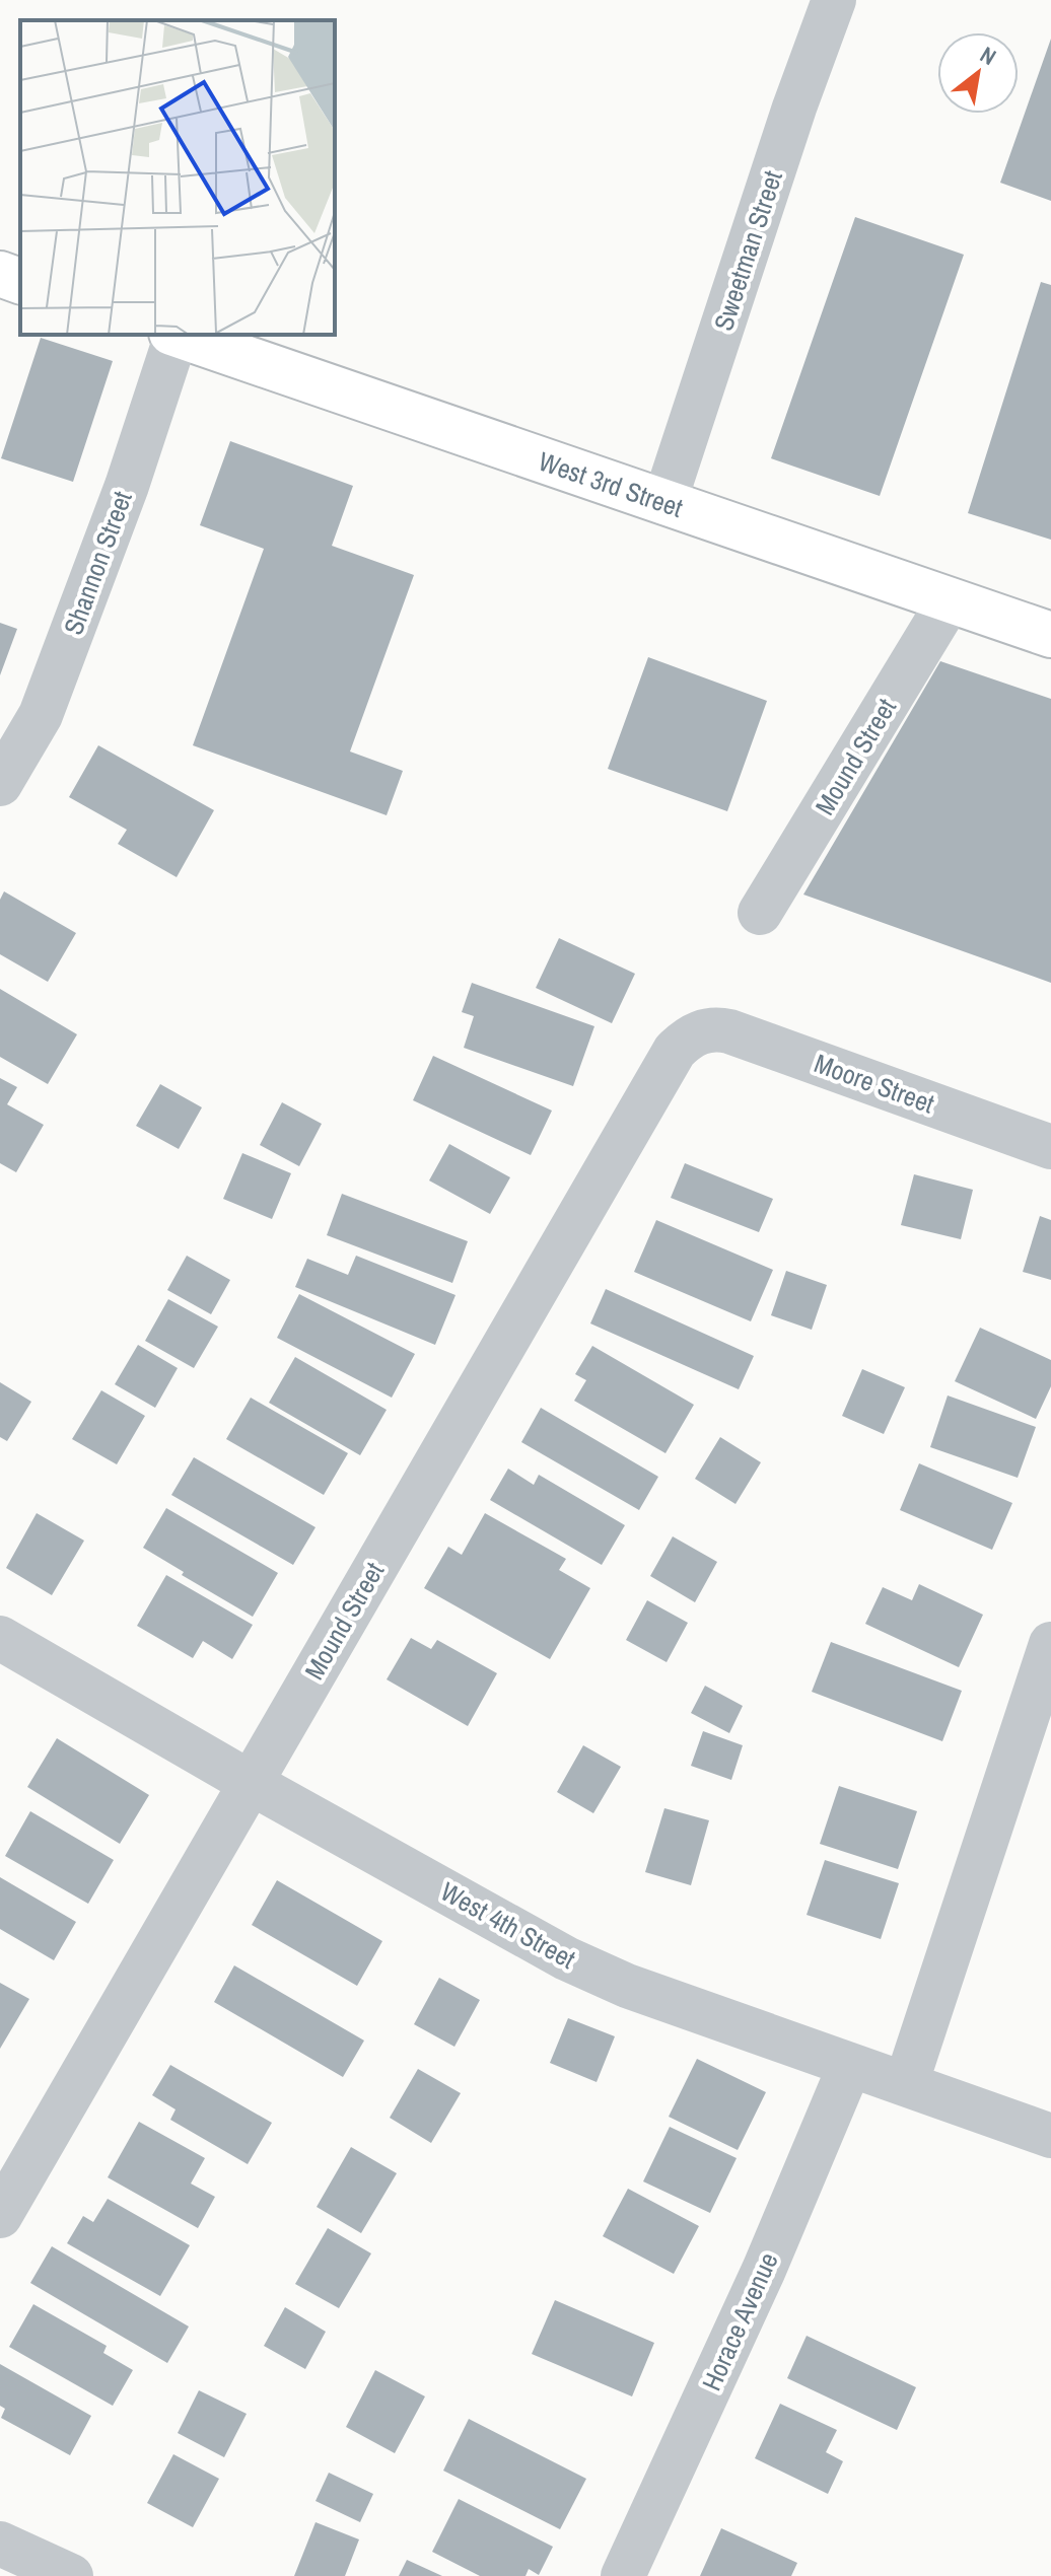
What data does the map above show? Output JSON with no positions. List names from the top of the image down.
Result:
{
  "streets": {
    "main road": ["West 3rd Street"],
    "street": [
      "Sweetman Street",
      "Shannon Street",
      "Mound Street",
      "Moore Street",
      "West 4th Street",
      "Horace Avenue"
    ]
  },
  "crossings": [
    ["Sweetman Street", "West 3rd Street"],
    ["West 3rd Street", "Mound Street"],
    ["Mound Street", "Moore Street"],
    ["Mound Street", "West 4th Street"],
    ["West 4th Street", "Horace Avenue"]
  ],
  "north": "top right"
}
